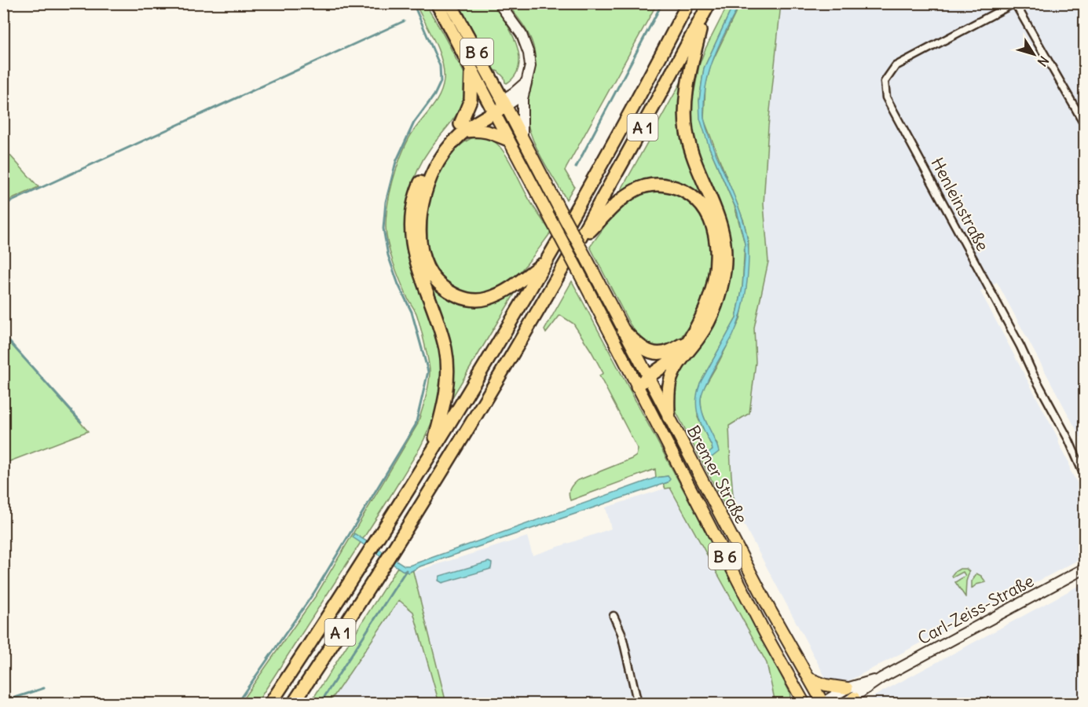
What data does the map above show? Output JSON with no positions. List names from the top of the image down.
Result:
{
  "streets": {
    "highway": ["B 6", "A 1"],
    "main road": ["Bremer Straße", "Carl-Zeiss-Straße"],
    "street": ["Henleinstraße"]
  },
  "crossings": [
    ["B 6", "Bremer Straße"],
    ["Bremer Straße", "Carl-Zeiss-Straße"]
  ],
  "north": "bottom right"
}
